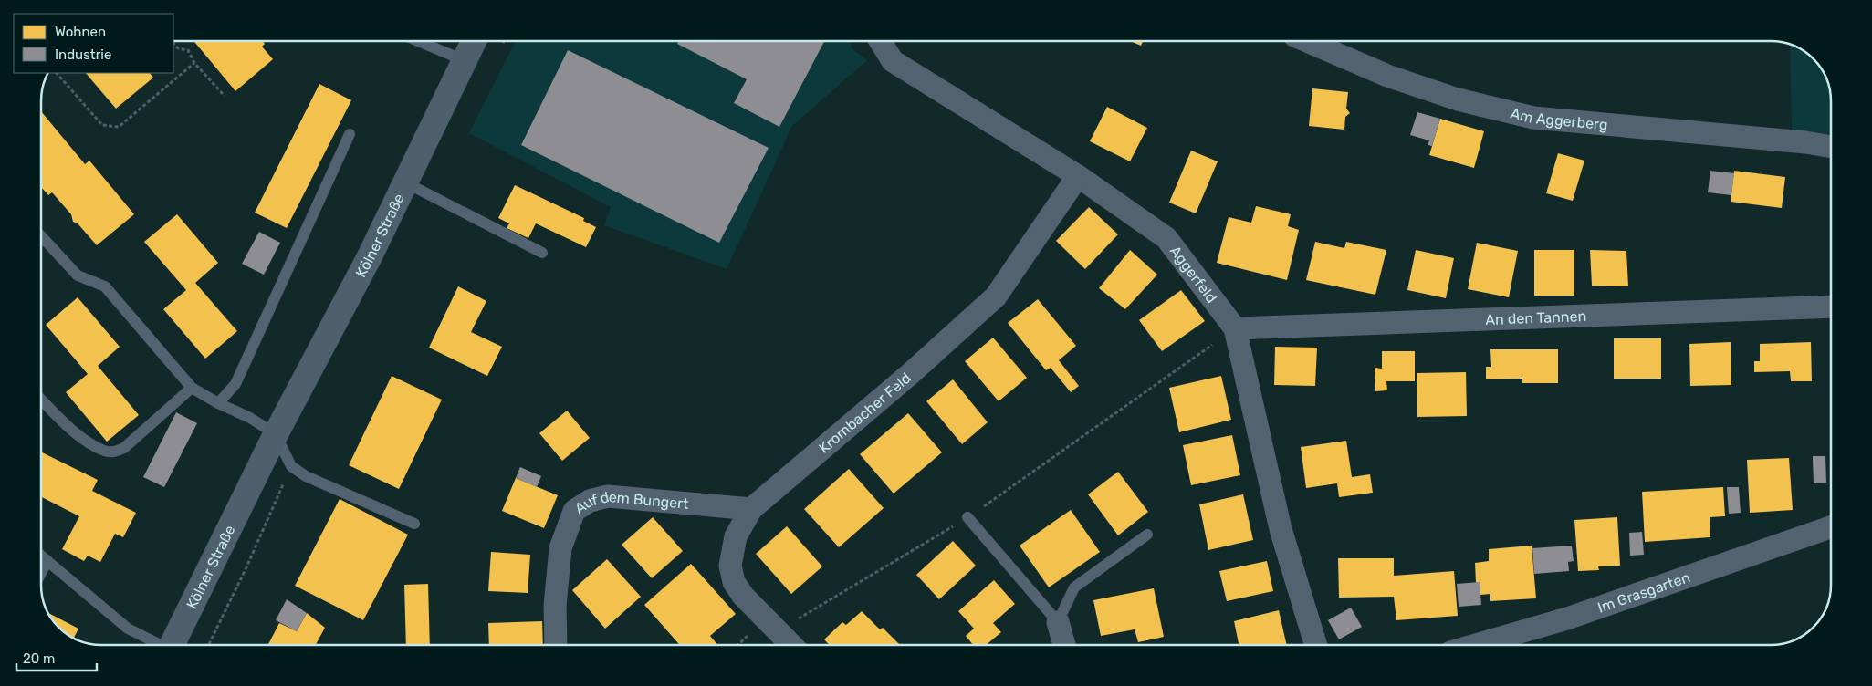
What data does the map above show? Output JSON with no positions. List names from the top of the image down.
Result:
{
  "streets": {
    "main road": ["Kölner Straße"],
    "street": [
      "Am Aggerberg",
      "Aggerfeld",
      "An den Tannen",
      "Krombacher Feld",
      "Auf dem Bungert",
      "Im Grasgarten"
    ]
  },
  "crossings": [
    ["Aggerfeld", "An den Tannen"],
    ["Aggerfeld", "Krombacher Feld"],
    ["Krombacher Feld", "Auf dem Bungert"]
  ],
  "legend": ["Wohnen", "Industrie"],
  "scale_bar": "20 m"
}
